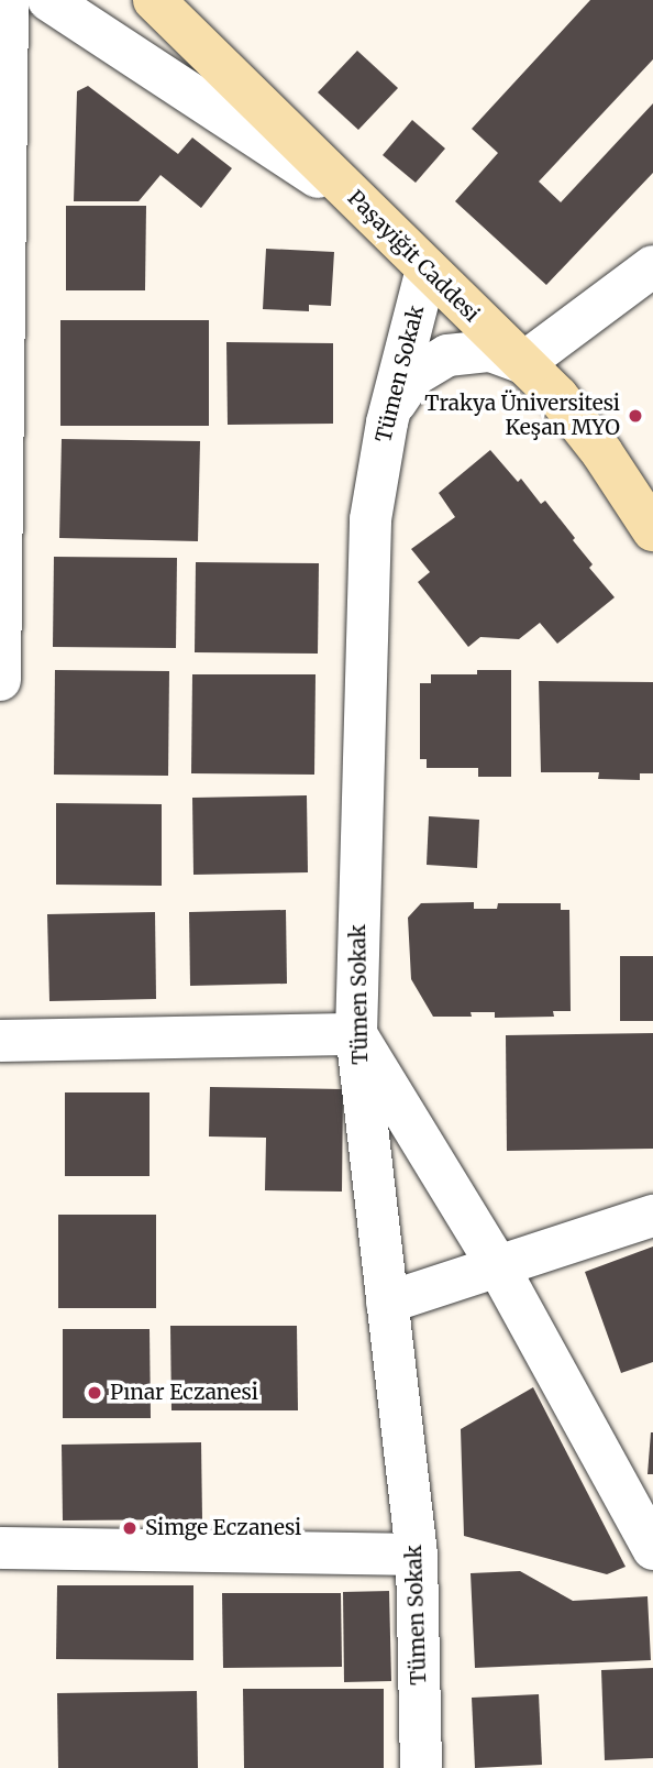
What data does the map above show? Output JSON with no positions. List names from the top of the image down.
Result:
{
  "streets": {
    "main road": ["Paşayiğit Caddesi"],
    "street": ["Tümen Sokak"]
  },
  "crossings": [
    ["Paşayiğit Caddesi", "Tümen Sokak"]
  ],
  "places": ["Trakya Üniversitesi Keşan MYO", "Pınar Eczanesi", "Simge Eczanesi"]
}
